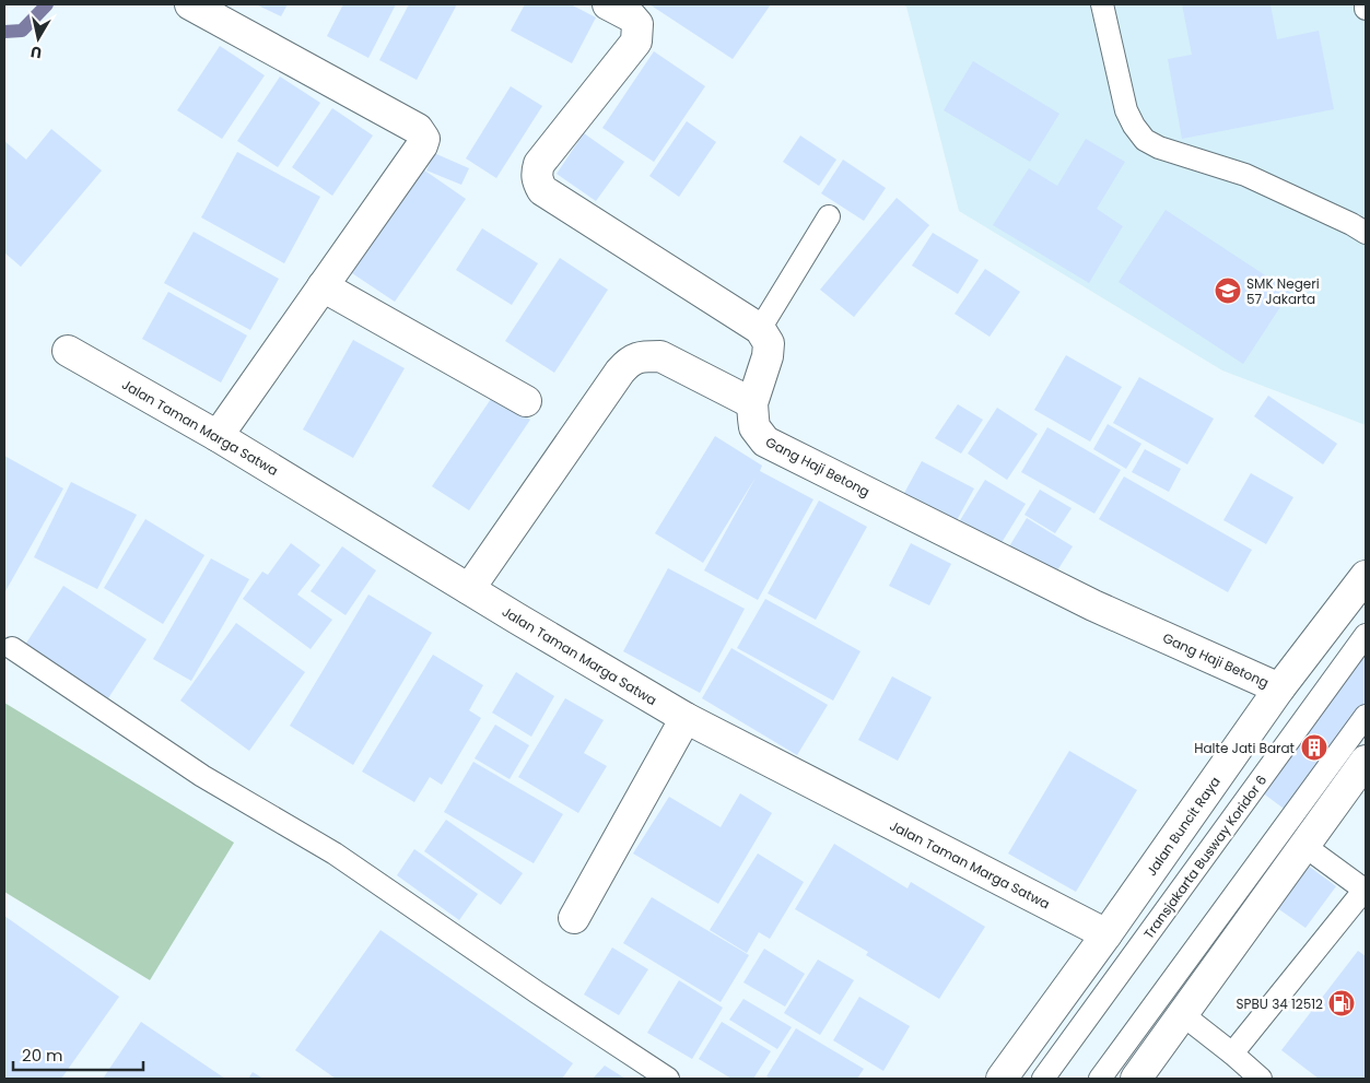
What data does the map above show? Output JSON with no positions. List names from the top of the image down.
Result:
{
  "streets": {
    "street": ["Jalan Taman Marga Satwa", "Gang Haji Betong", "Jalan Buncit Raya"],
    "lane": ["Transjakarta Busway Koridor 6"]
  },
  "crossings": [
    ["Jalan Taman Marga Satwa", "Jalan Buncit Raya"],
    ["Gang Haji Betong", "Jalan Buncit Raya"]
  ],
  "places": {
    "school or university": ["SMK Negeri 57 Jakarta"],
    "building": ["Halte Jati Barat"],
    "fuel station": ["SPBU 34 12512"]
  },
  "scale_bar": "20 m",
  "north": "bottom"
}
